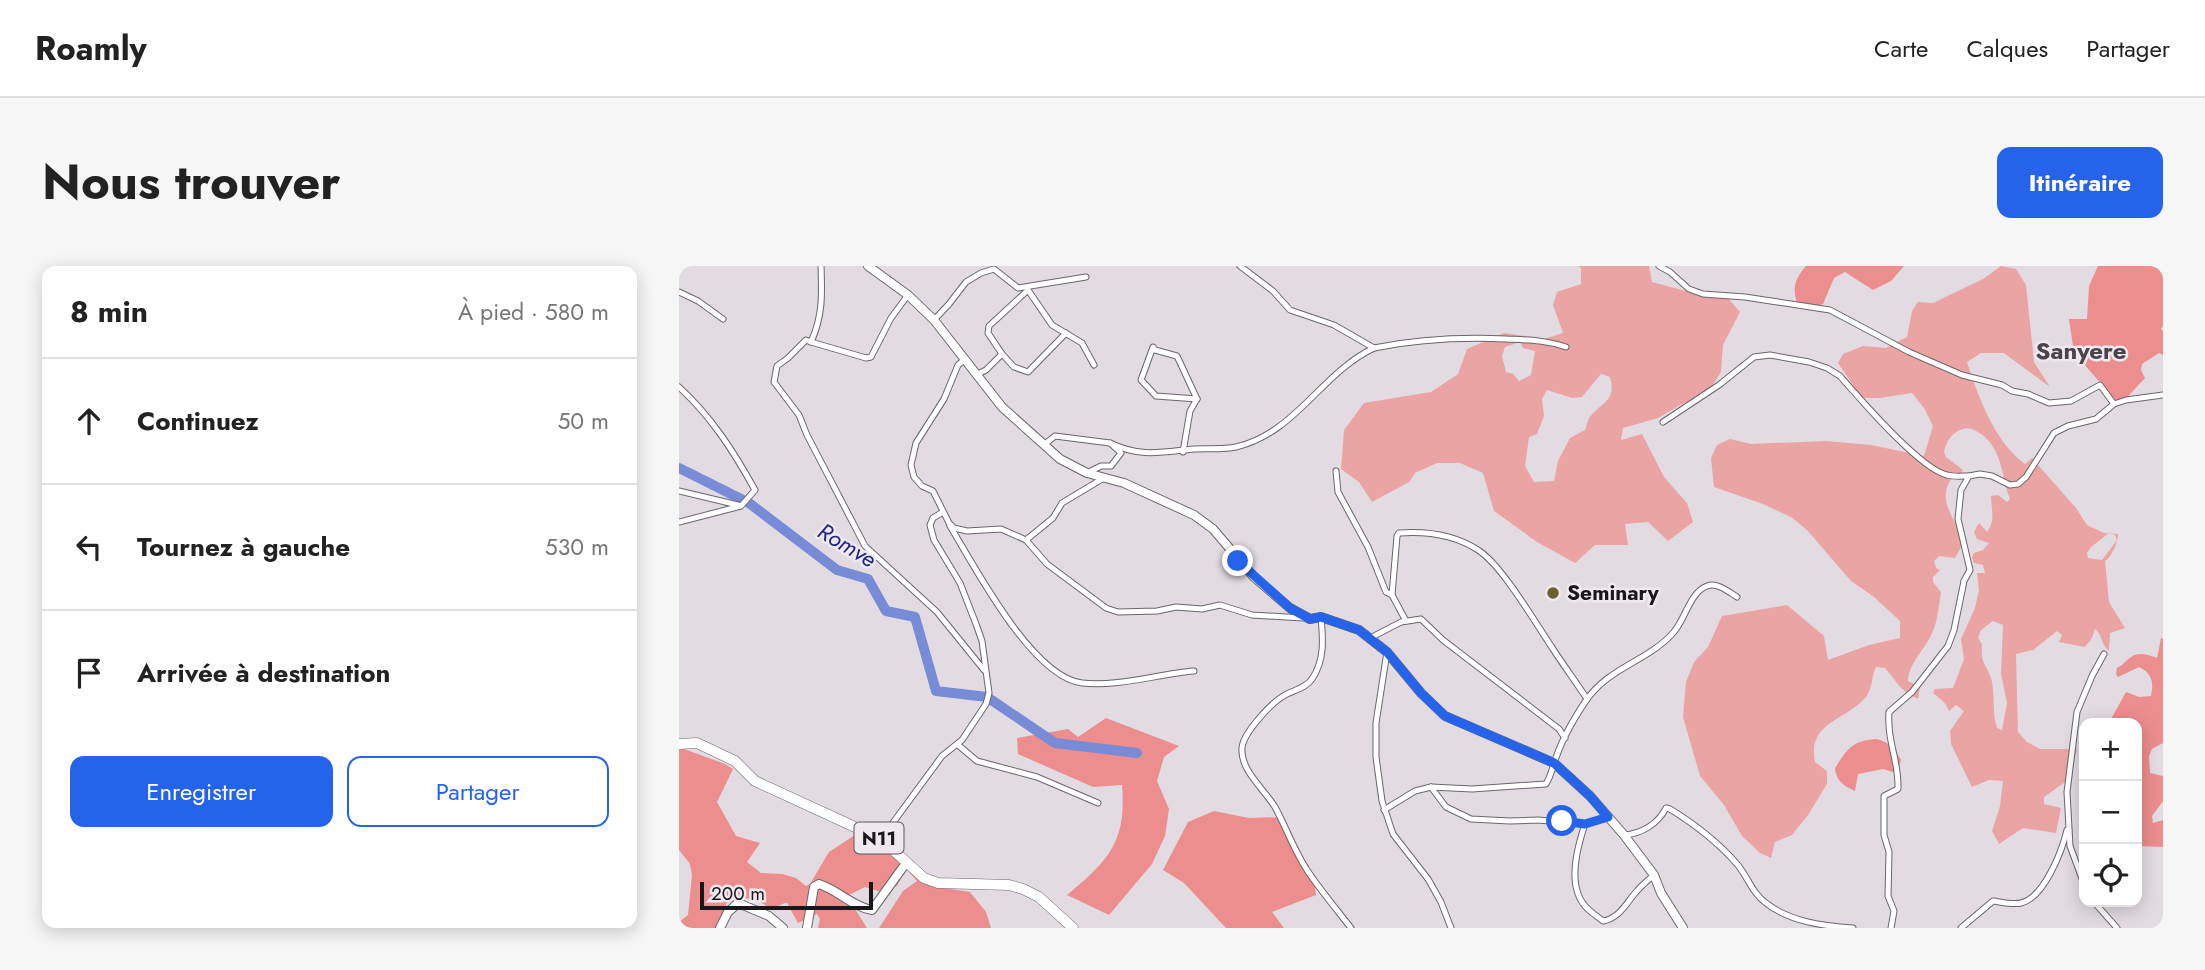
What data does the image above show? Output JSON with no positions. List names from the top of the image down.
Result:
{
  "streets": {
    "highway": ["N11"]
  },
  "districts": ["Sanyere"],
  "water": ["Romve"],
  "places": ["Seminary"],
  "scale_bar": "200 m",
  "page": {
    "header": "Roamly",
    "nav": ["Carte", "Calques", "Partager"],
    "title": "Nous trouver",
    "buttons": [
      "Itinéraire",
      ["Enregistrer", "Partager"]
    ],
    "heading": ["8 min", "À pied · 580 m"],
    "list": [
      ["Continuez", "50 m"],
      ["Tournez à gauche", "530 m"],
      "Arrivée à destination"
    ],
    "map_buttons": ["+", "−"],
    "scale": "200 m"
  }
}
